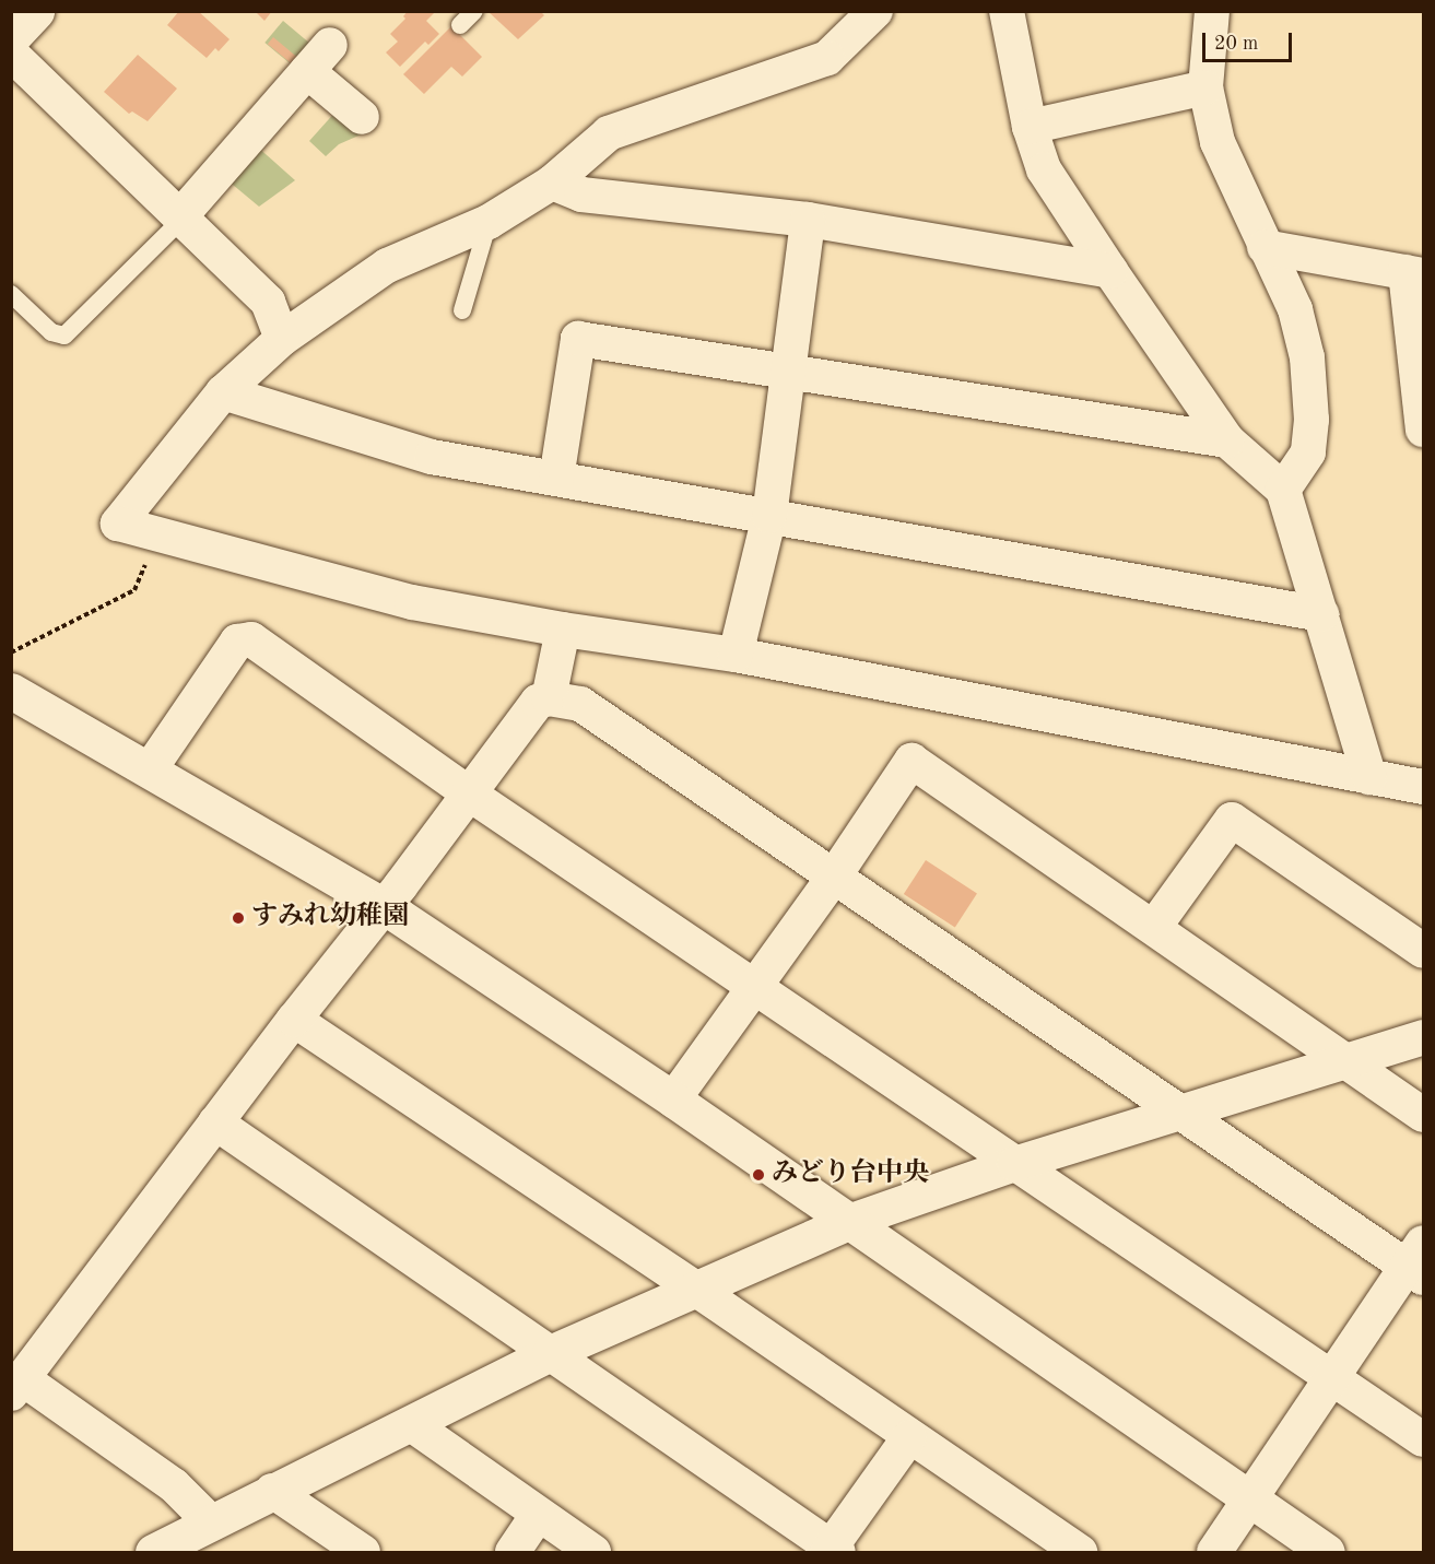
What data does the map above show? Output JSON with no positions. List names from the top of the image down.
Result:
{
  "places": ["すみれ幼稚園", "みどり台中央"],
  "scale_bar": "20 m"
}
